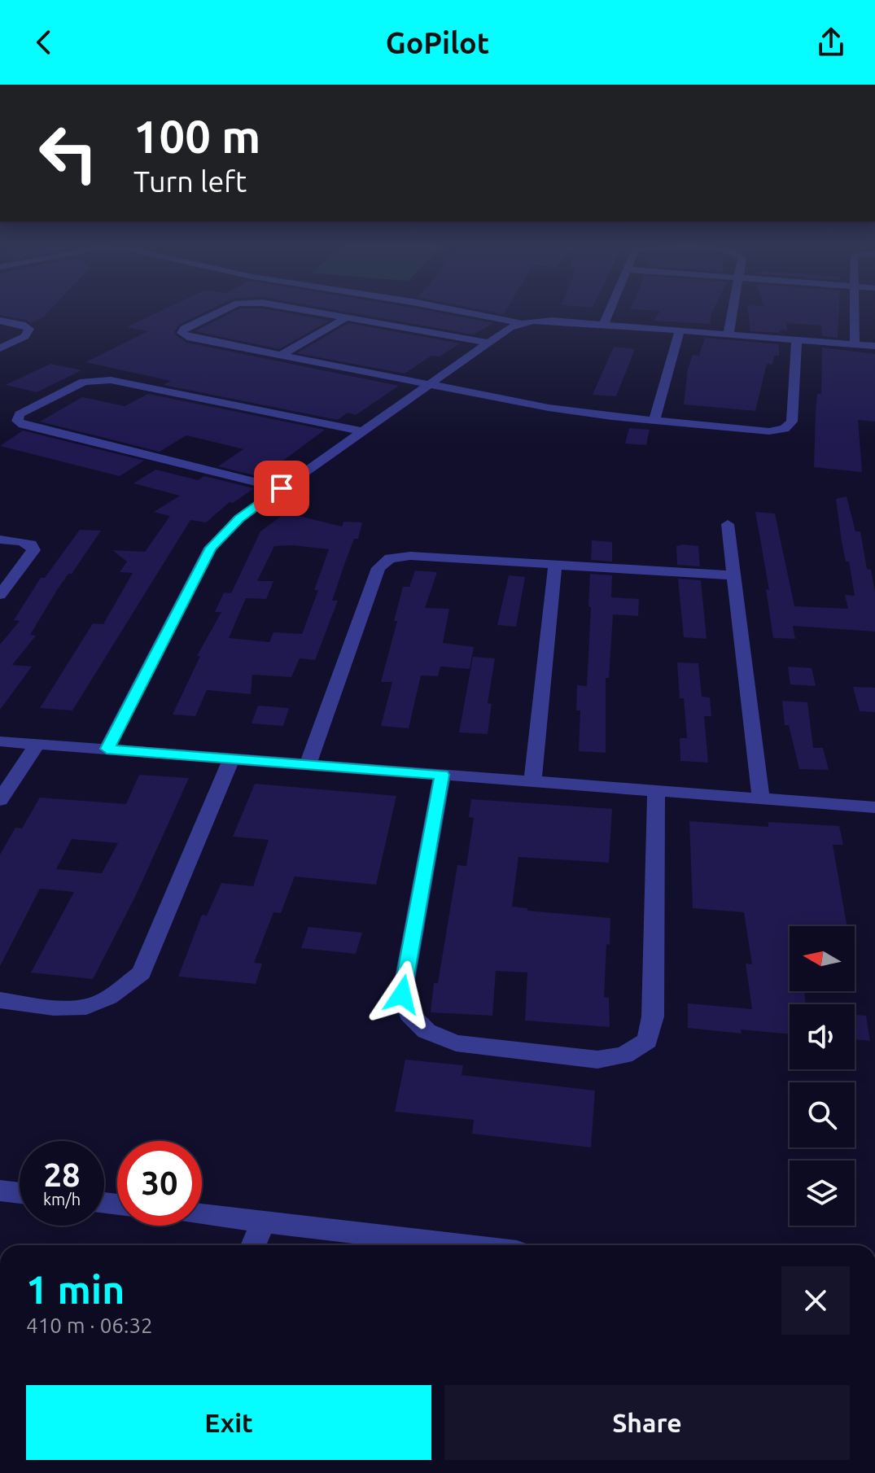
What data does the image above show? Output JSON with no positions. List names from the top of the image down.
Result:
{
  "north": "left",
  "page": {
    "header": "GoPilot",
    "turn": ["100 m", "Turn left"],
    "speed": "28 km/h",
    "limit": "30",
    "heading": ["1 min", "410 m · 06:32"],
    "buttons": ["Exit", "Share"]
  }
}
